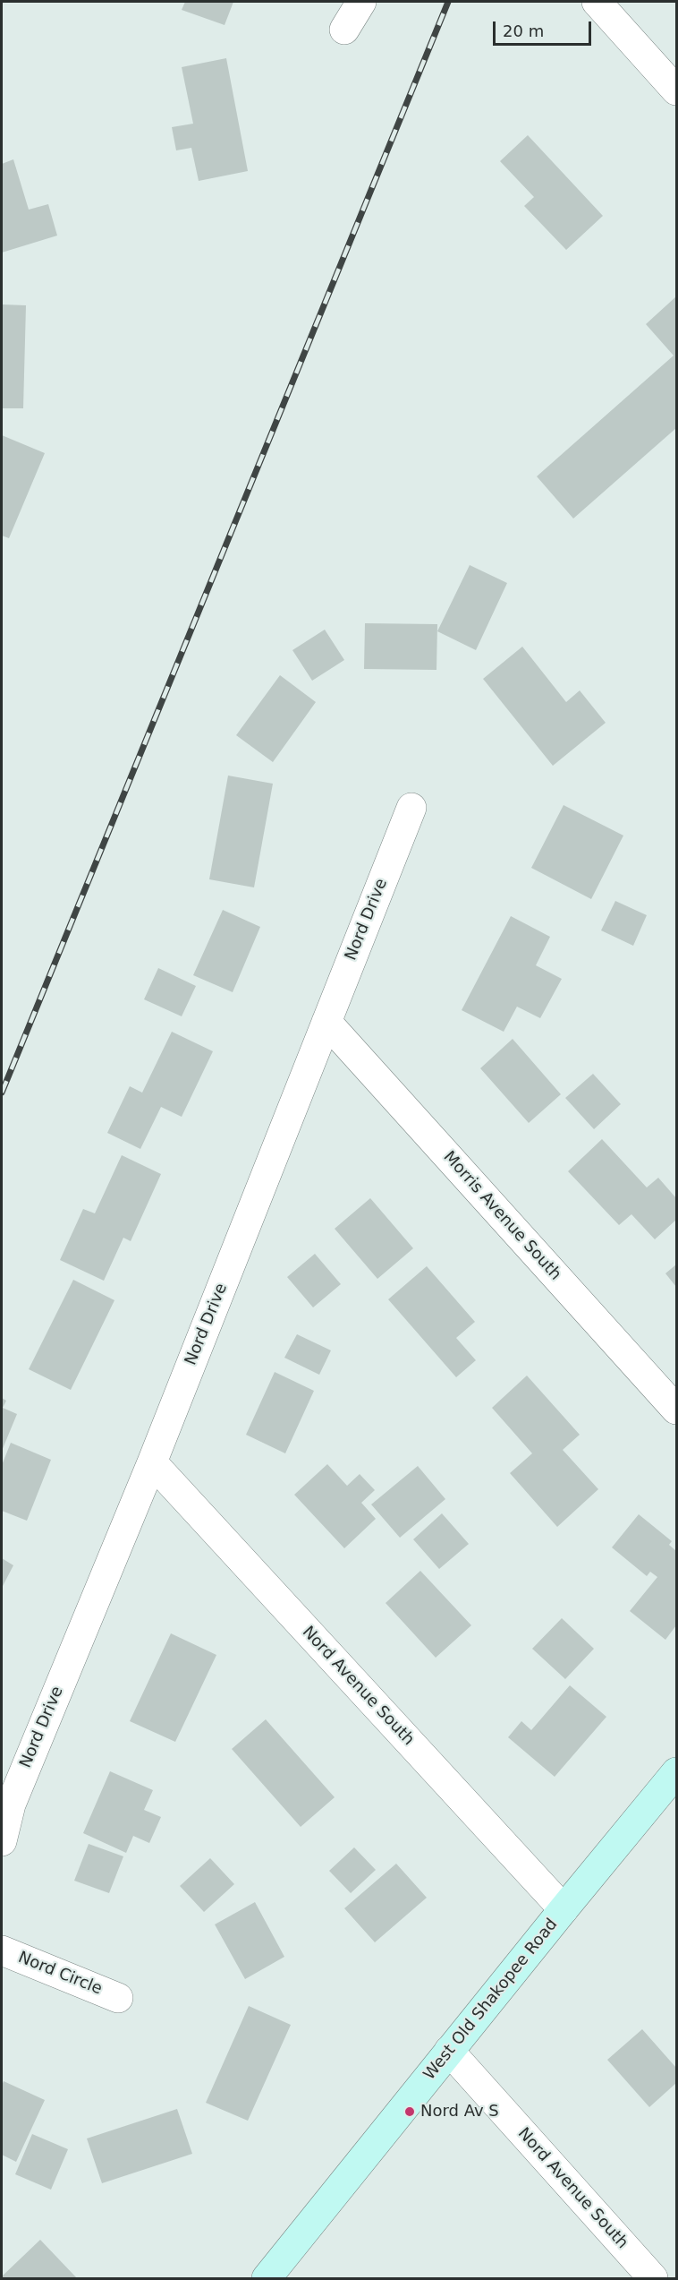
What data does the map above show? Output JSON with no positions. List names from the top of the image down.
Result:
{
  "streets": {
    "main road": ["West Old Shakopee Road"],
    "street": [
      "Nord Drive",
      "Morris Avenue South",
      "Nord Avenue South",
      "Nord Circle"
    ]
  },
  "crossings": [
    ["Nord Drive", "Morris Avenue South"],
    ["Nord Drive", "Nord Avenue South"],
    ["Nord Avenue South", "West Old Shakopee Road"]
  ],
  "places": ["Nord Av S"],
  "scale_bar": "20 m"
}
